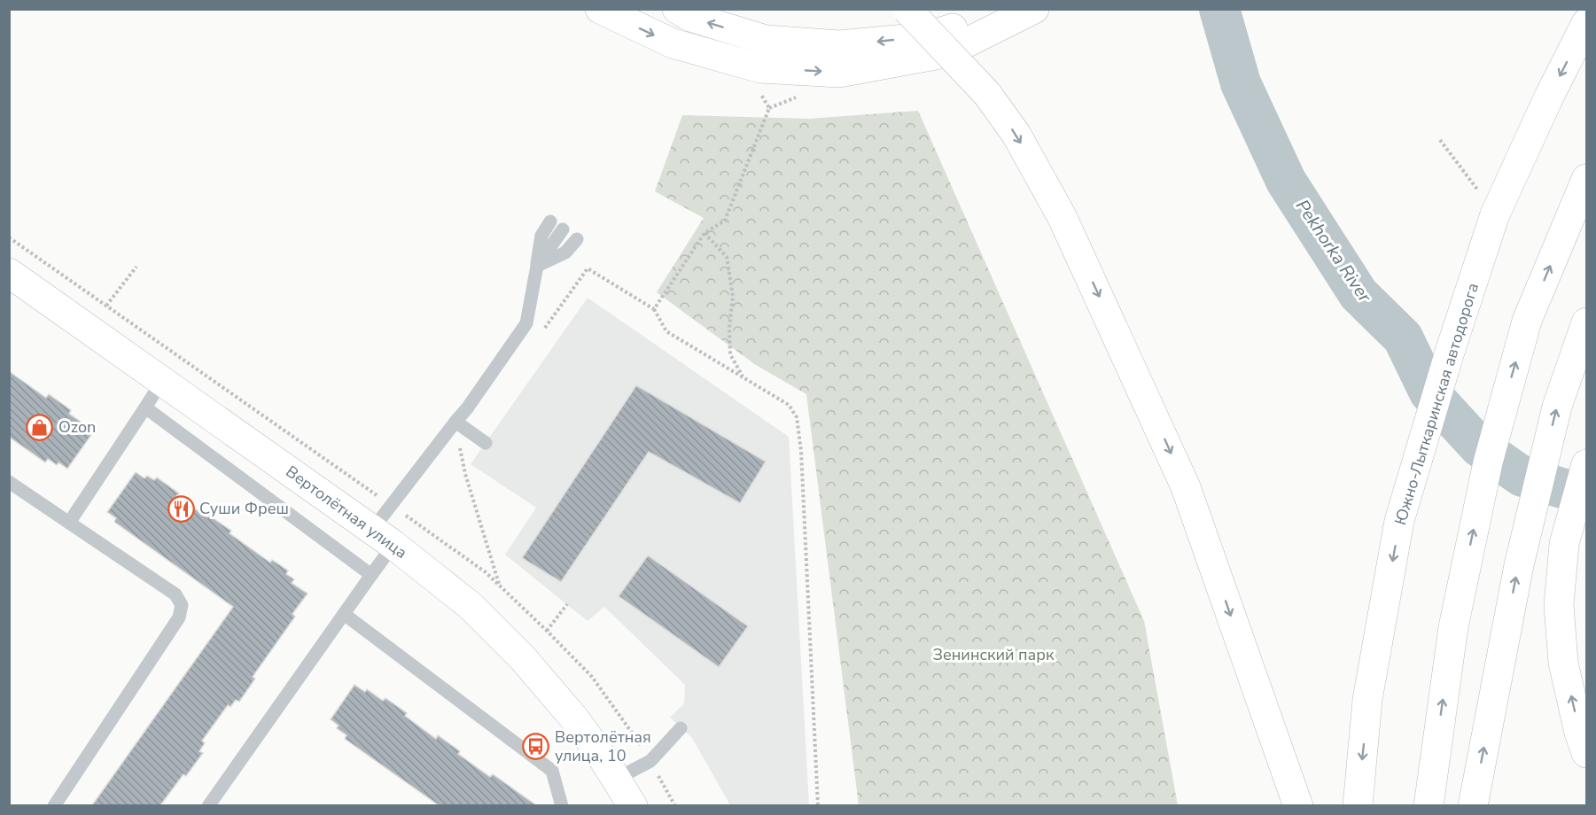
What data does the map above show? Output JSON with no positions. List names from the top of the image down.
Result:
{
  "streets": {
    "main road": ["Южно-Лыткаринская автодорога", "Вертолётная улица"]
  },
  "water": ["Pekhorka River"],
  "parks": ["Зенинский парк"],
  "places": {
    "shop": ["Ozon"],
    "restaurant": ["Суши Фреш"],
    "bus stop": ["Вертолётная улица, 10"]
  }
}
